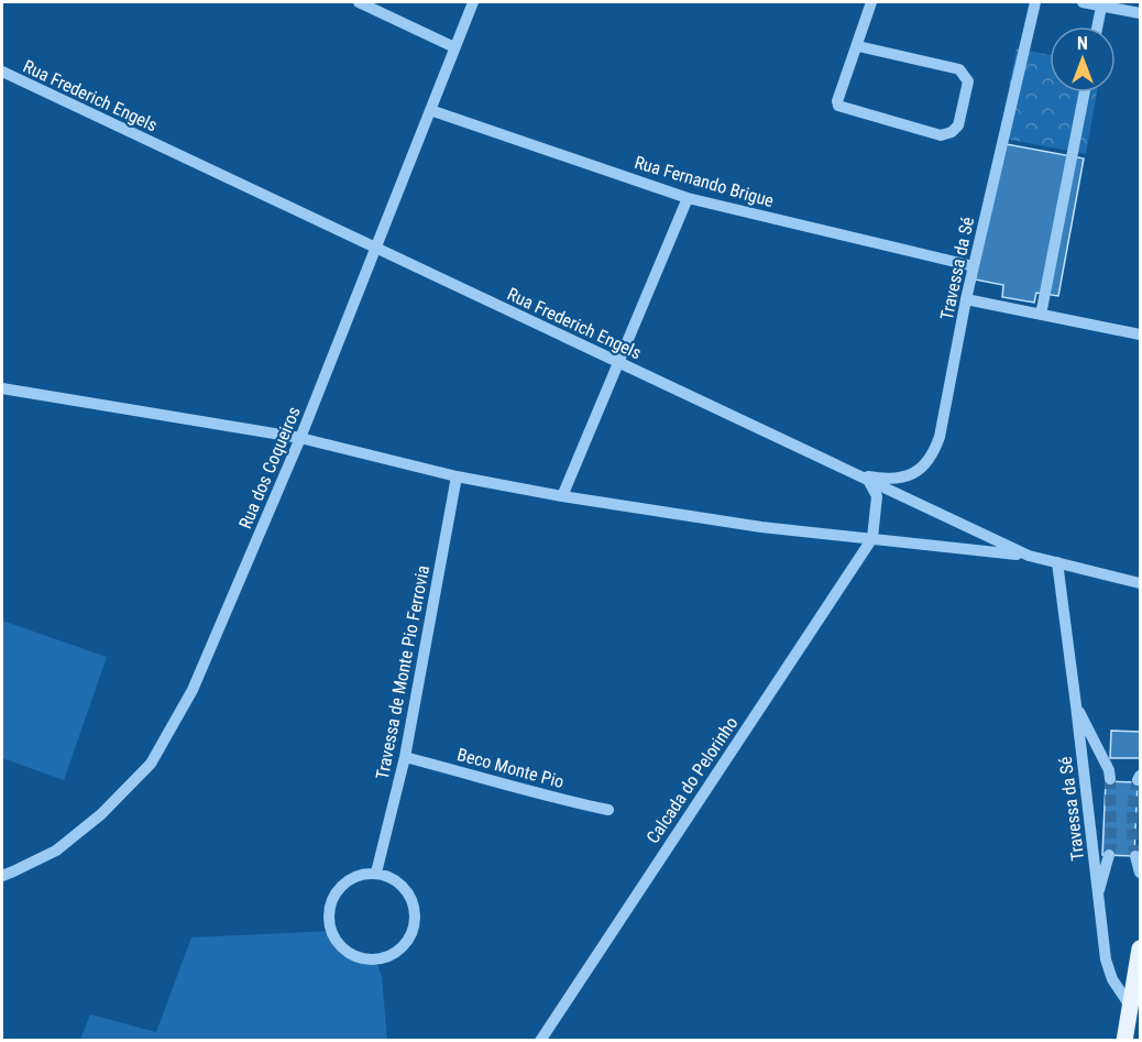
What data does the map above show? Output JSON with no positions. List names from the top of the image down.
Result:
{
  "streets": {
    "street": [
      "Rua Frederich Engels",
      "Rua Fernando Brigue",
      "Travessa da Sé",
      "Rua dos Coqueiros",
      "Travessa de Monte Pio Ferrovia",
      "Beco Monte Pio",
      "Calcada do Pelorinho"
    ]
  },
  "crossings": [
    ["Rua Frederich Engels", "Travessa da Sé"],
    ["Rua Frederich Engels", "Rua dos Coqueiros"],
    ["Rua Fernando Brigue", "Travessa da Sé"],
    ["Rua Fernando Brigue", "Rua dos Coqueiros"],
    ["Travessa de Monte Pio Ferrovia", "Beco Monte Pio"]
  ],
  "north": "top"
}
